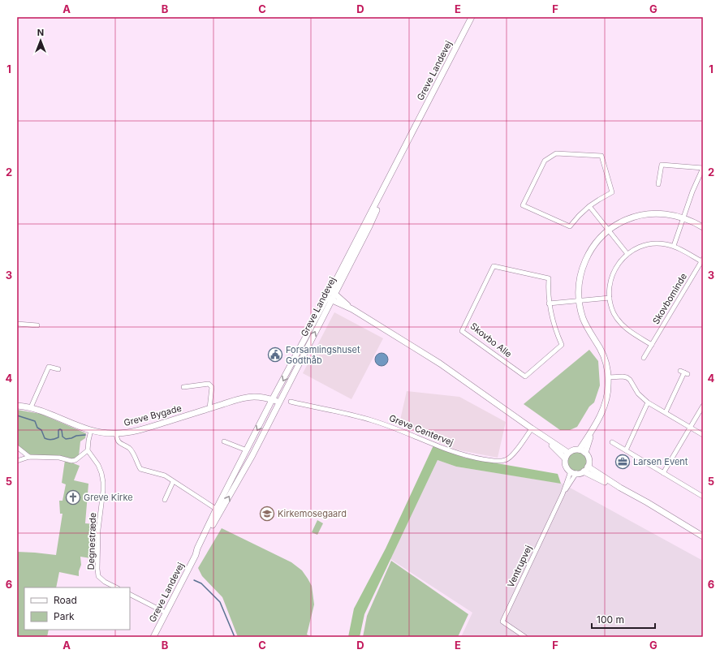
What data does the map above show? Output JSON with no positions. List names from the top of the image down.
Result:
{
  "streets": {
    "street": [
      "Greve Landevej",
      "Skovbominde",
      "Skovbo Alle",
      "Greve Bygade",
      "Greve Centervej",
      "Degnestræde",
      "Ventrupvej"
    ]
  },
  "crossings": [
    ["Greve Landevej", "Greve Bygade"]
  ],
  "places": {
    "public building": ["Forsamlingshuset Godthåb"],
    "office": ["Larsen Event"],
    "church": ["Greve Kirke"],
    "school or university": ["Kirkemosegaard"]
  },
  "legend": ["Road", "Park"],
  "scale_bar": "100 m",
  "north": "top",
  "grid": {
    "columns": [
      "A",
      "B",
      "C",
      "D",
      "E",
      "F",
      "G"
    ],
    "rows": [
      "1",
      "2",
      "3",
      "4",
      "5",
      "6"
    ]
  }
}
